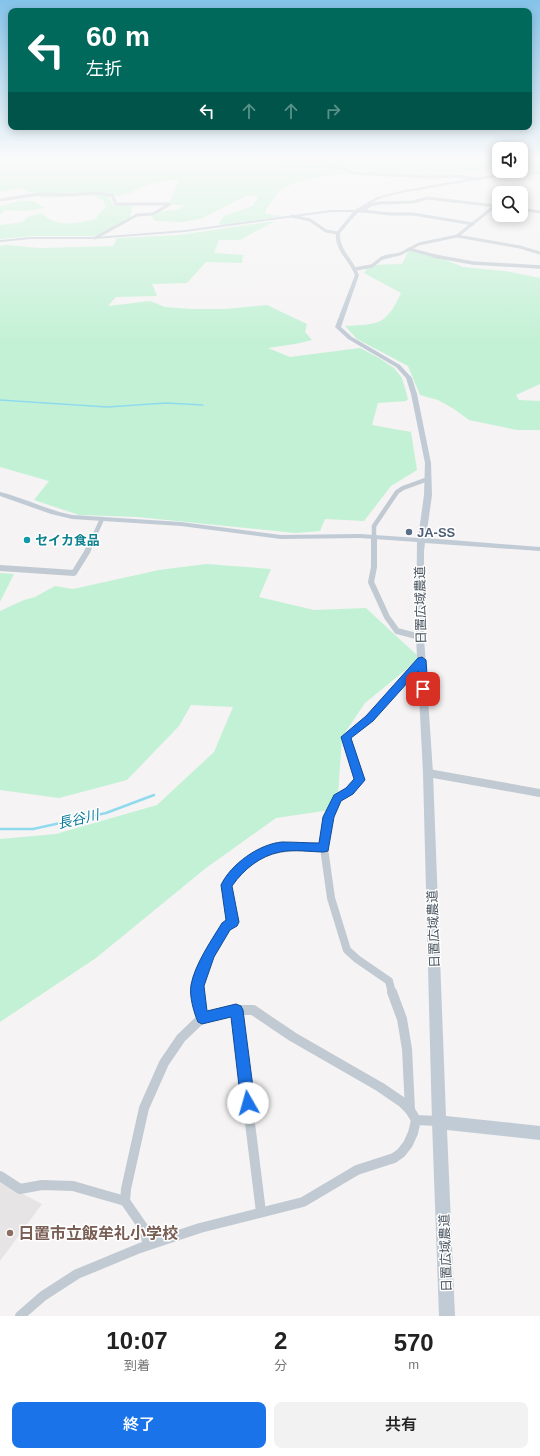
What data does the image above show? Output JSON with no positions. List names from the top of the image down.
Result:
{
  "streets": {
    "street": ["日置広域農道"]
  },
  "water": ["長谷川"],
  "places": ["JA-SS", "セイカ食品", "日置市立飯牟礼小学校"],
  "page": {
    "turn": ["60 m", "左折"],
    "eta": [
      "10:07",
      "到着",
      "2",
      "分",
      "570",
      "m"
    ],
    "buttons": ["終了", "共有"]
  }
}
